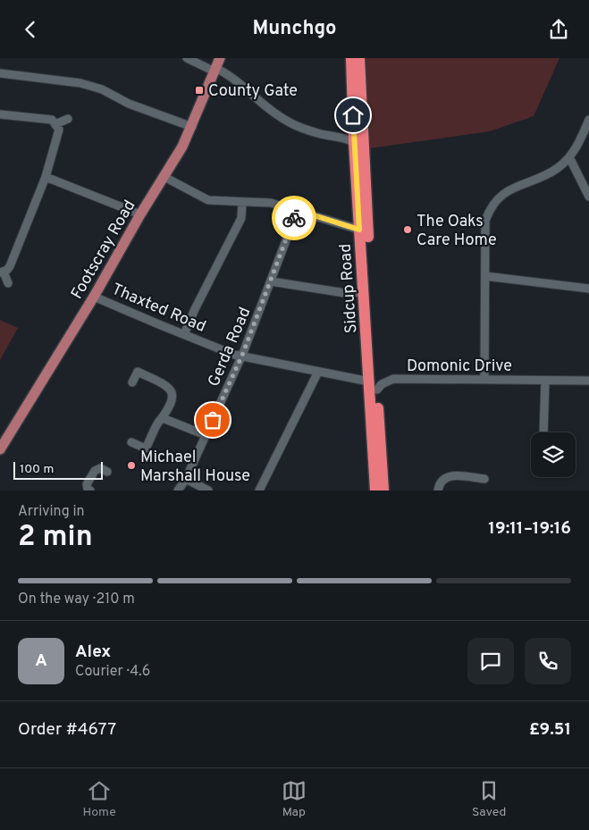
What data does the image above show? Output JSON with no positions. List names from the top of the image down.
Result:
{
  "streets": {
    "highway": ["Sidcup Road"],
    "main road": ["Footscray Road"],
    "street": ["Thaxted Road", "Gerda Road", "Domonic Drive"]
  },
  "crossings": [
    ["Footscray Road", "Thaxted Road"],
    ["Sidcup Road", "Thaxted Road"],
    ["Sidcup Road", "Domonic Drive"],
    ["Thaxted Road", "Gerda Road"],
    ["Thaxted Road", "Domonic Drive"]
  ],
  "places": {
    "transit": ["County Gate"],
    "other": ["The Oaks Care Home", "Michael Marshall House"]
  },
  "scale_bar": "100 m",
  "page": {
    "header": "Munchgo",
    "scale": "100 m",
    "heading": ["2 min", "Arriving in", "19:11–19:16"],
    "panel": [
      "Alex",
      "Courier · 4.6",
      "Order #4677",
      "£9.51"
    ],
    "bar": "On the way · 210 m",
    "round": "A",
    "tabs": ["Home", "Map", "Saved"]
  }
}
